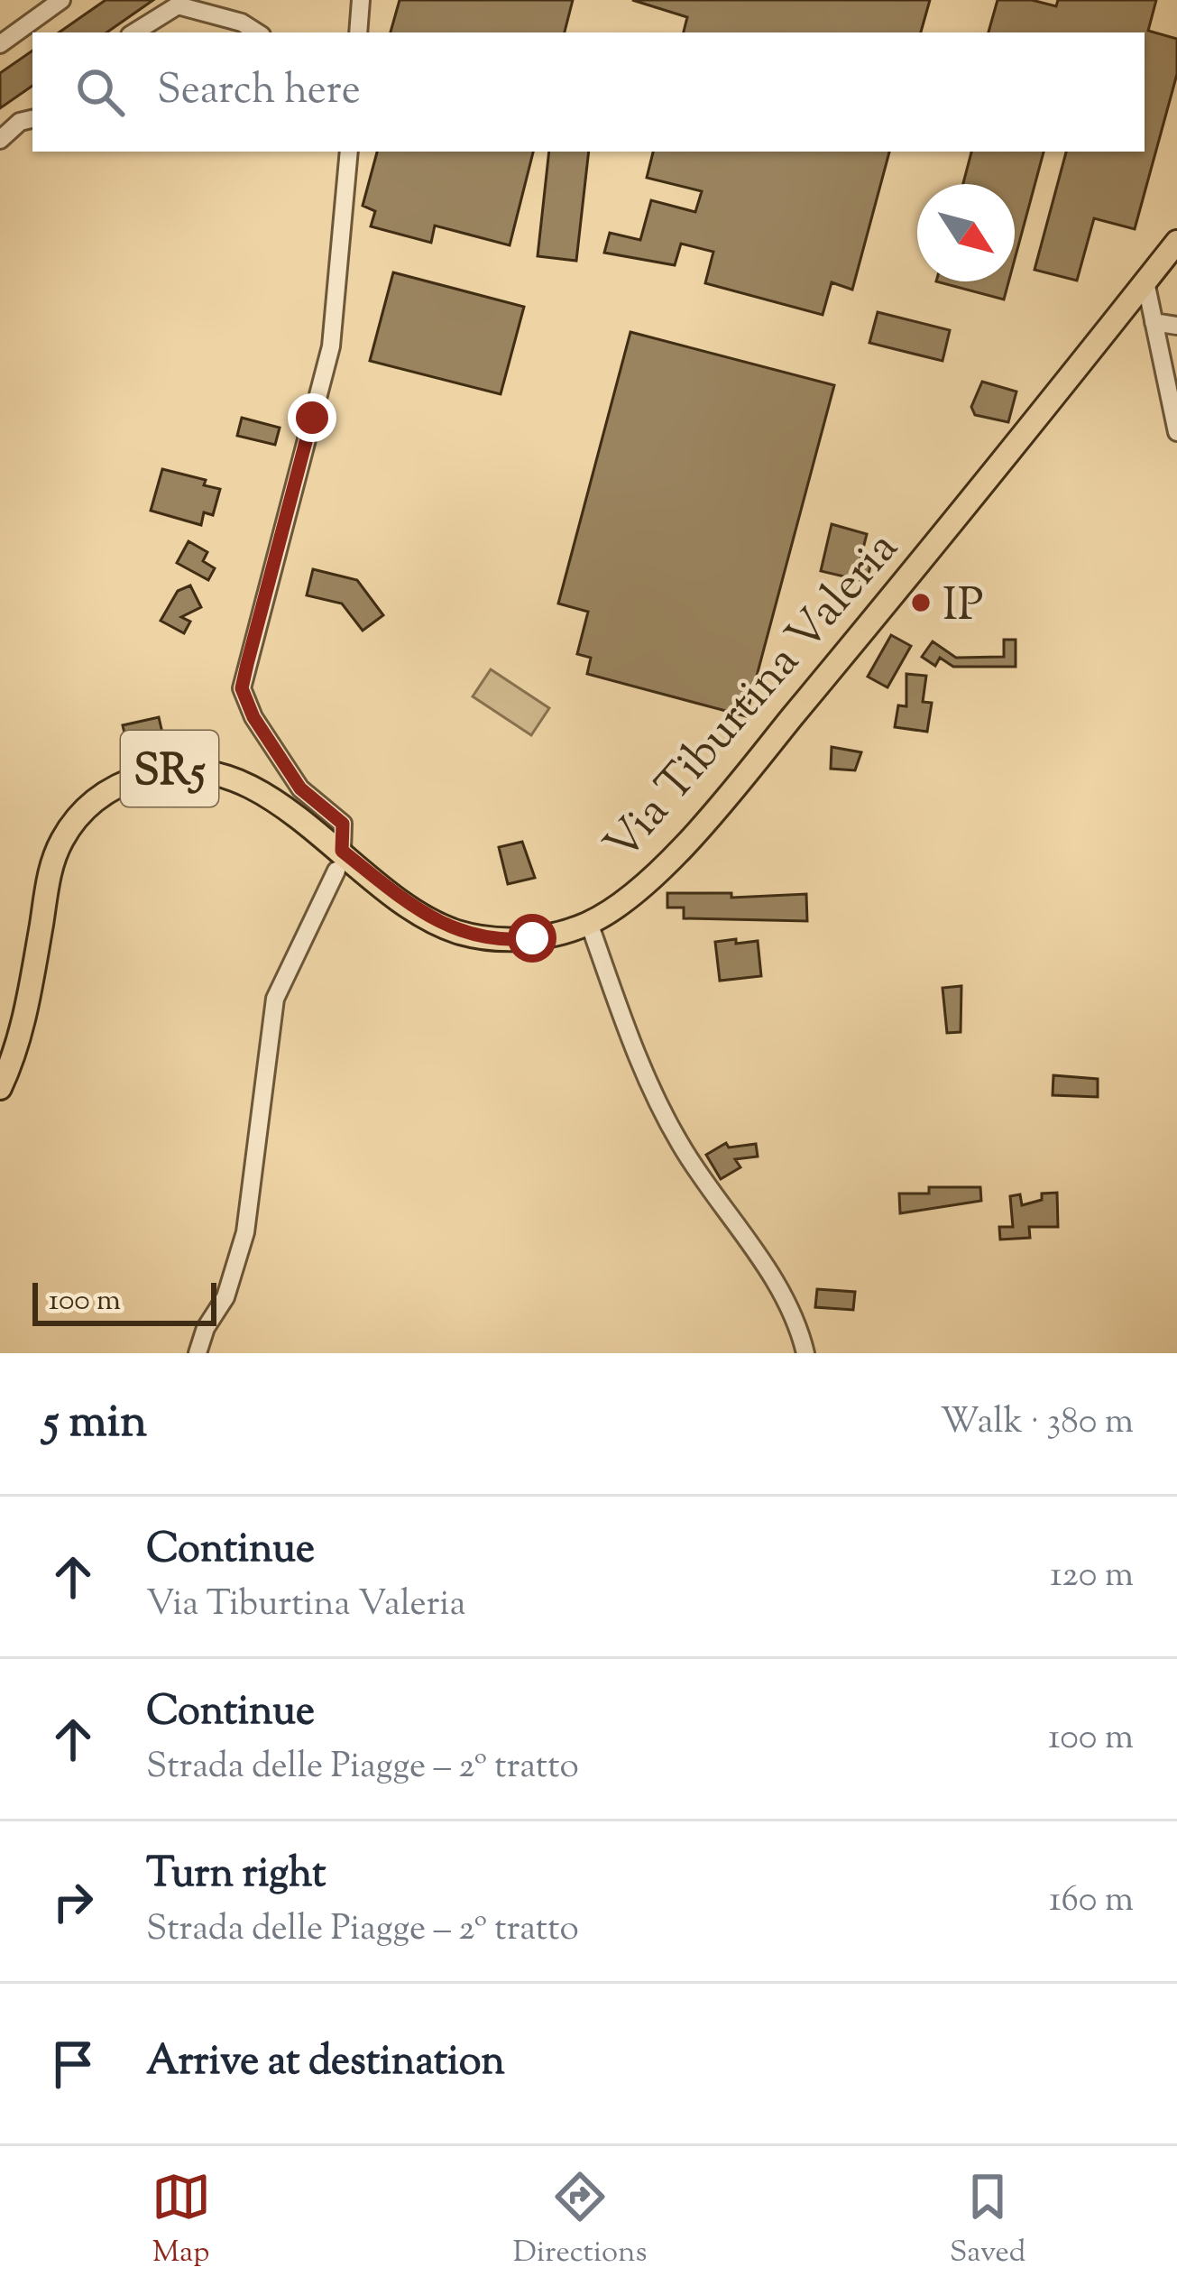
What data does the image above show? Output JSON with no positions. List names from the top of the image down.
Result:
{
  "streets": {
    "main road": ["Via Tiburtina Valeria", "SR5"]
  },
  "places": ["IP"],
  "scale_bar": "100 m",
  "north": "bottom right",
  "page": {
    "search": "Search here",
    "scale": "100 m",
    "heading": ["5 min", "Walk · 380 m"],
    "list": [
      ["Continue", "Via Tiburtina Valeria", "120 m"],
      ["Continue", "Strada delle Piagge – 2º tratto", "100 m"],
      ["Turn right", "Strada delle Piagge – 2º tratto", "160 m"],
      "Arrive at destination"
    ],
    "nav": ["Map", "Directions", "Saved"]
  }
}
